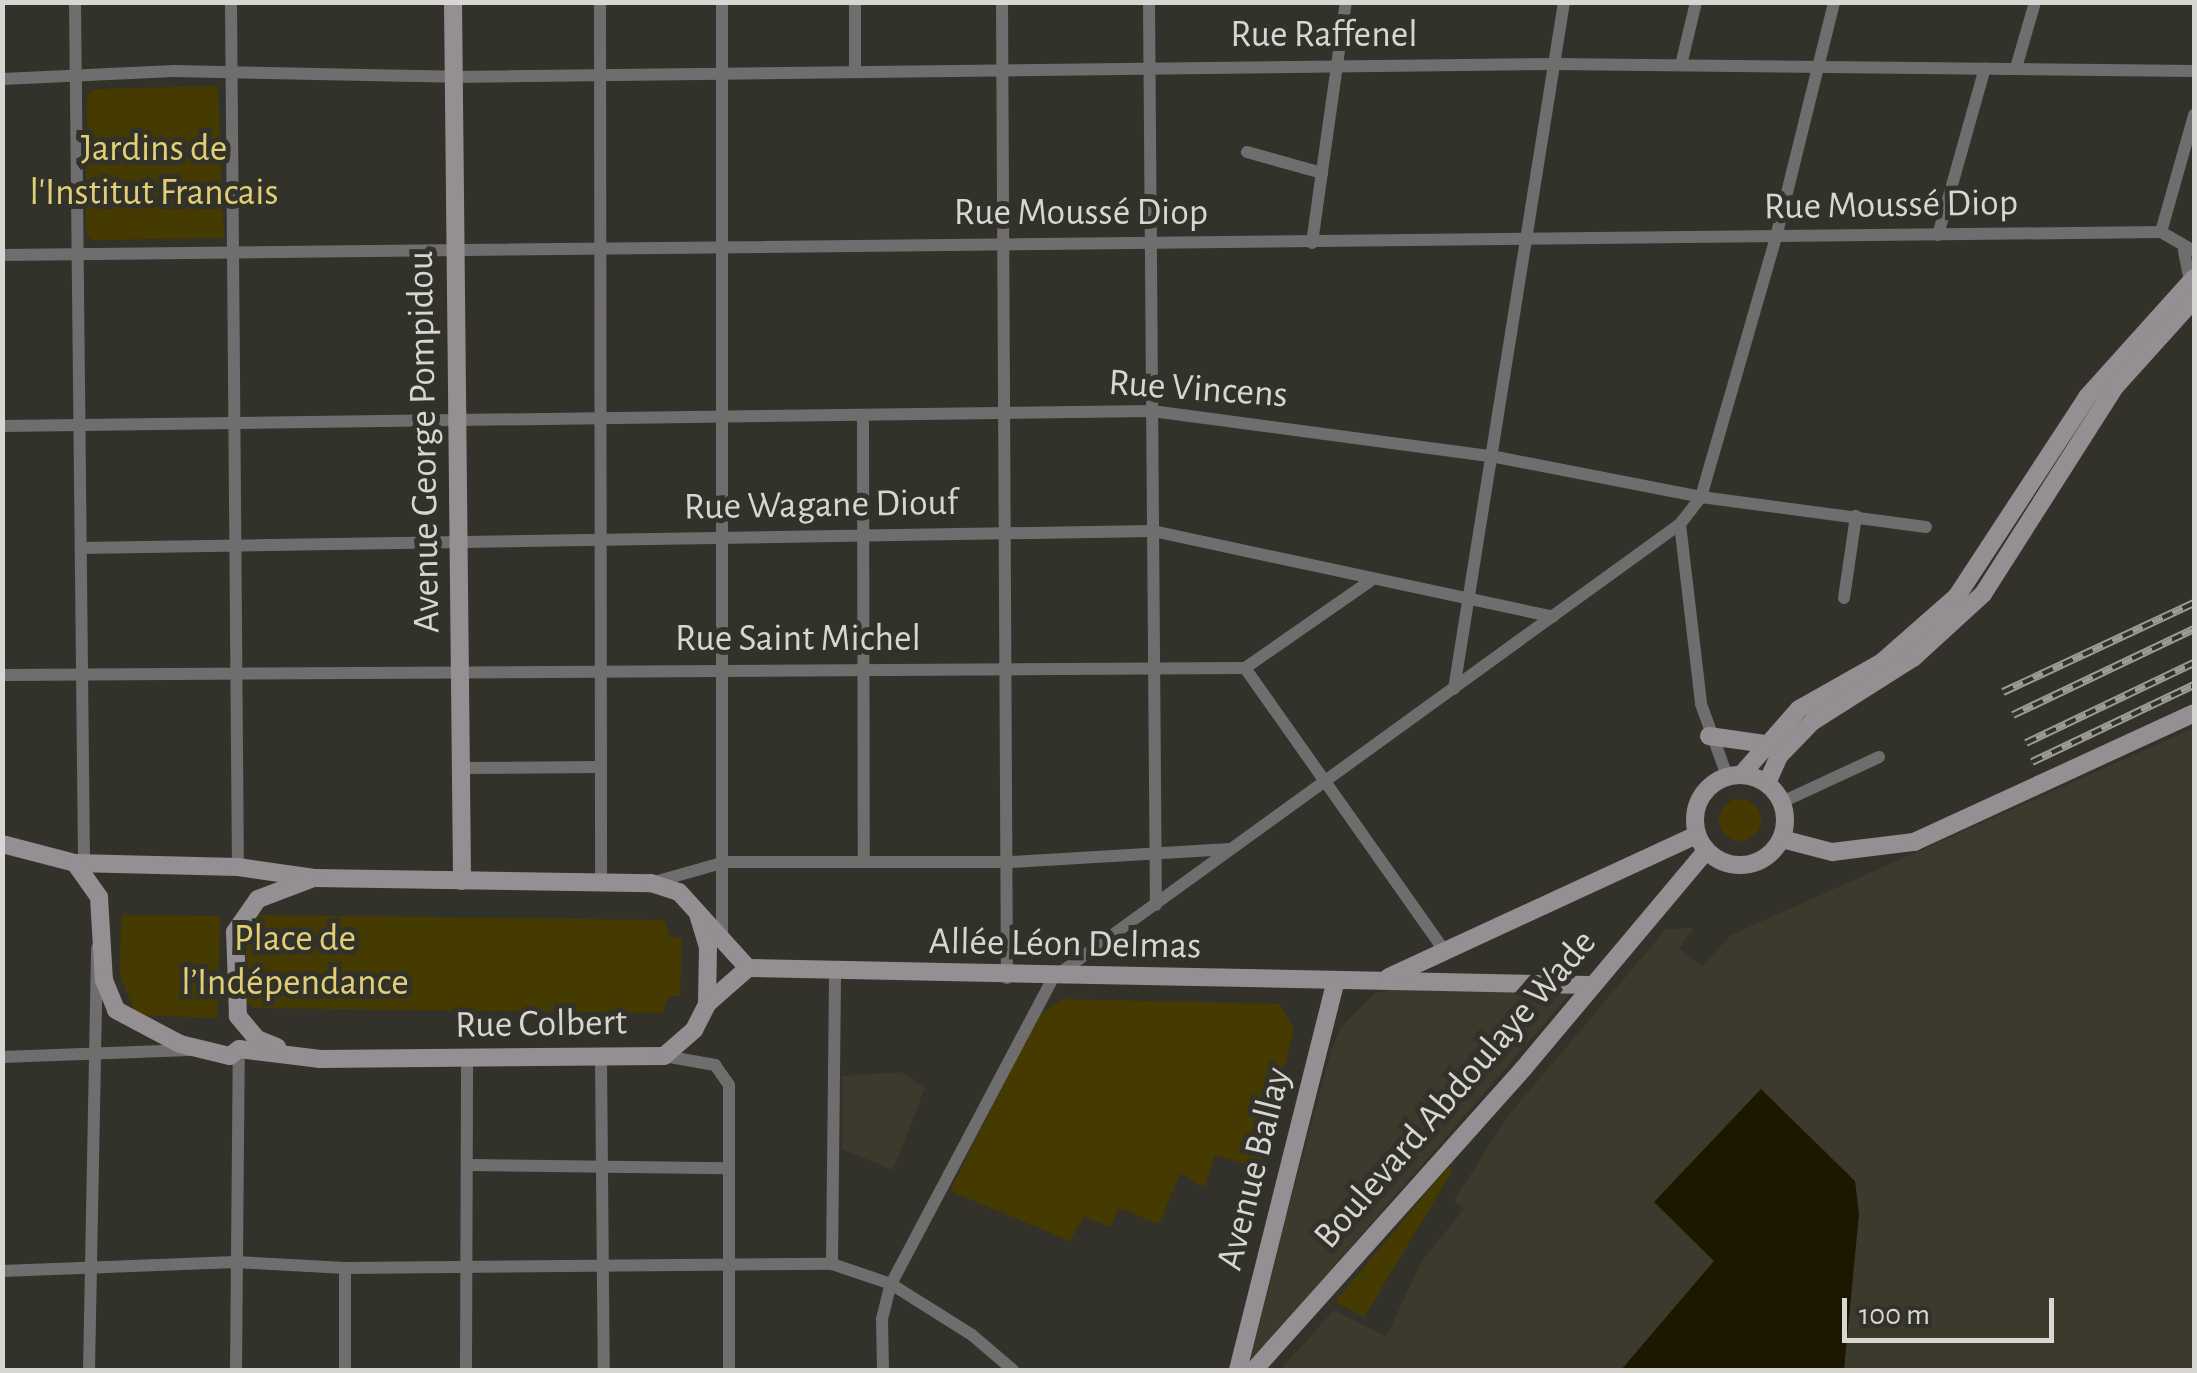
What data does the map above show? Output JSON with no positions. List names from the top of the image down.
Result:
{
  "streets": {
    "street": [
      "Rue Raffenel",
      "Rue Moussé Diop",
      "Rue Vincens",
      "Avenue George Pompidou",
      "Rue Wagane Diouf",
      "Rue Saint Michel",
      "Allée Léon Delmas",
      "Rue Colbert",
      "Boulevard Abdoulaye Wade",
      "Avenue Ballay"
    ]
  },
  "crossings": [
    ["Rue Raffenel", "Avenue George Pompidou"],
    ["Rue Moussé Diop", "Avenue George Pompidou"],
    ["Rue Vincens", "Avenue George Pompidou"],
    ["Avenue George Pompidou", "Rue Wagane Diouf"],
    ["Avenue George Pompidou", "Rue Saint Michel"],
    ["Allée Léon Delmas", "Avenue Ballay"]
  ],
  "parks": ["Jardins de l'Institut Francais", "Place de l’Indépendance"],
  "scale_bar": "100 m"
}
